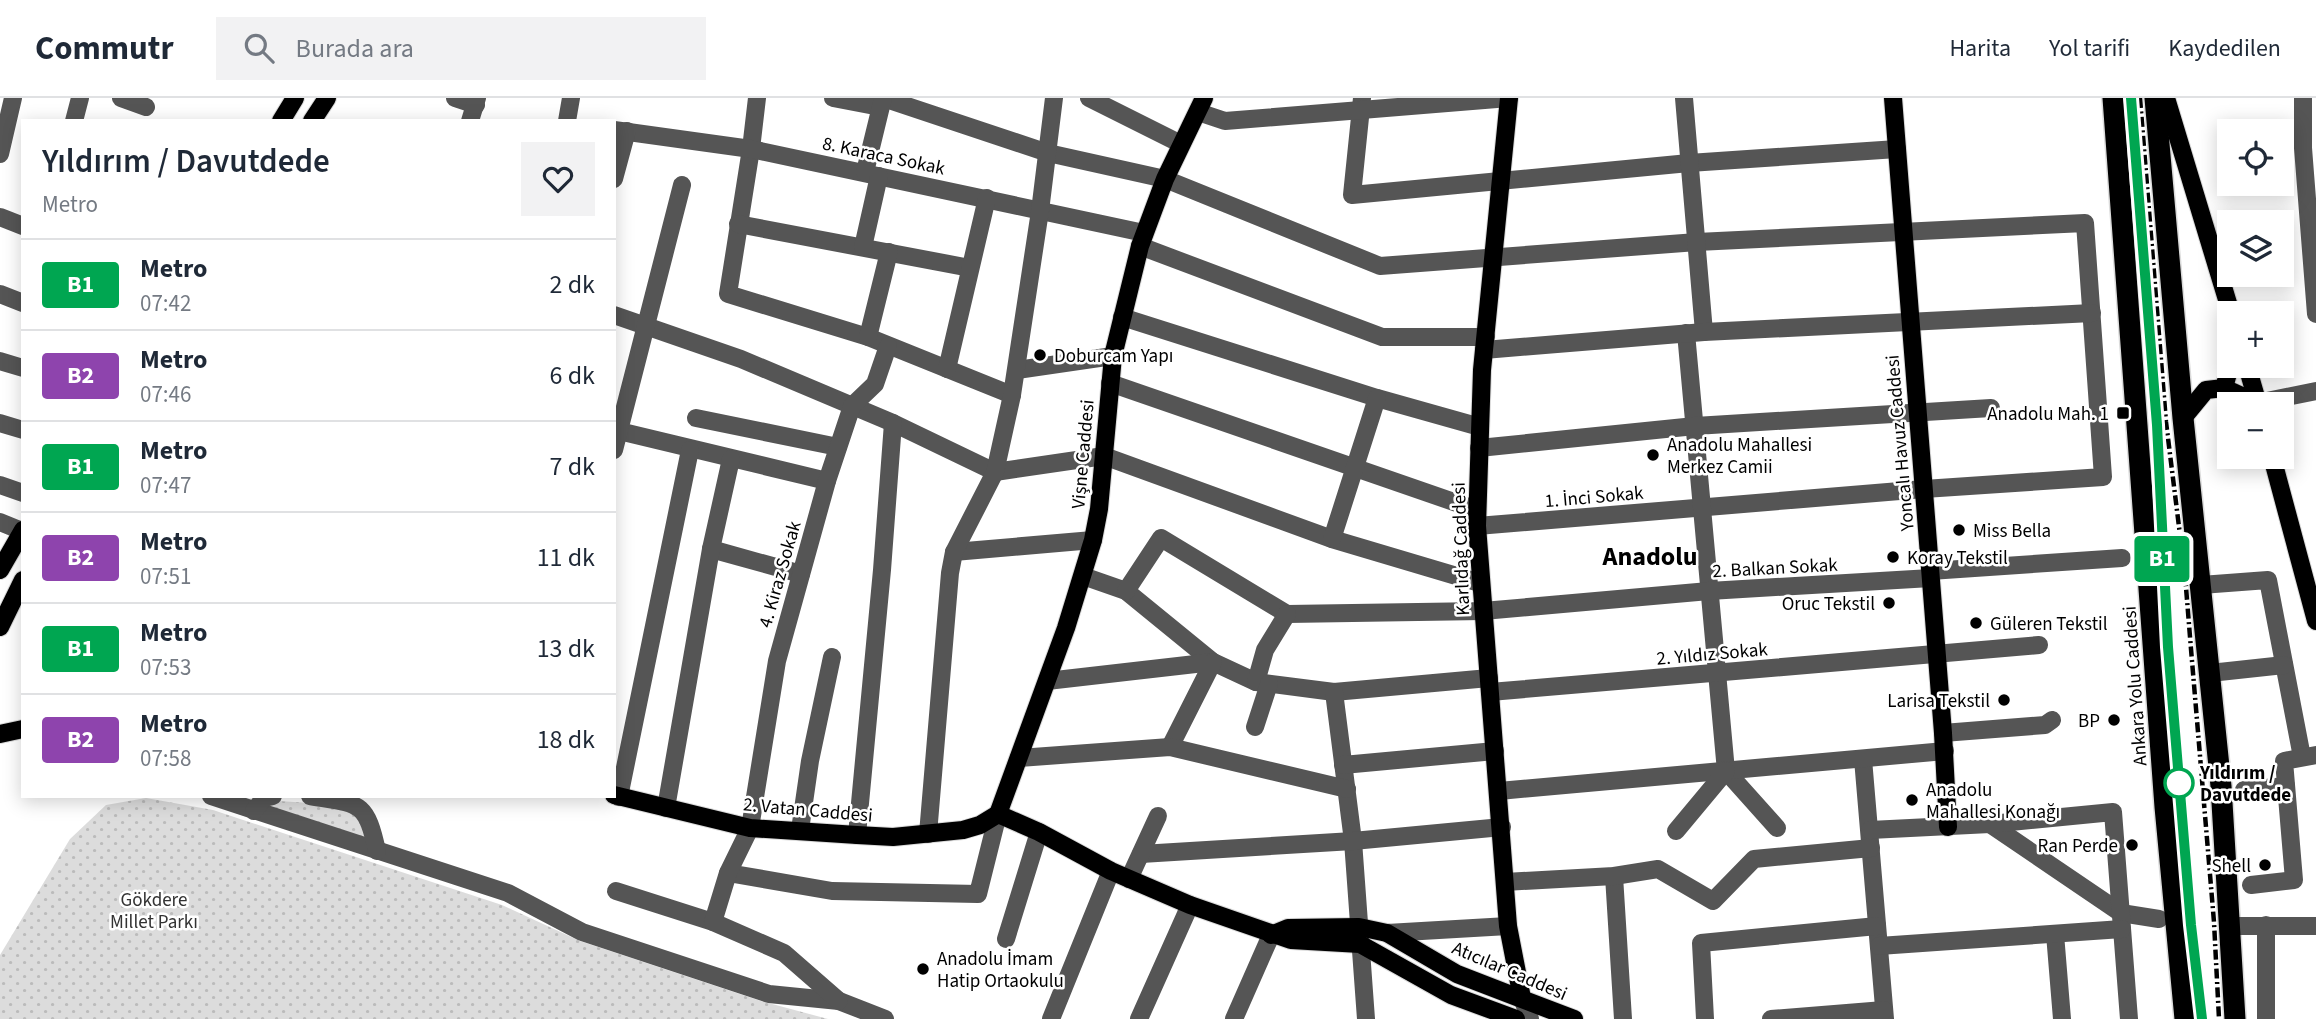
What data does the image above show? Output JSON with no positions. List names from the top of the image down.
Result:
{
  "streets": {
    "highway": ["Ankara Yolu Caddesi"],
    "main road": [
      "Yoncalı Havuz Caddesi",
      "Vişne Caddesi",
      "Karlıdağ Caddesi",
      "2. Vatan Caddesi",
      "Atıcılar Caddesi"
    ],
    "street": [
      "8. Karaca Sokak",
      "1. İnci Sokak",
      "2. Balkan Sokak",
      "4. Kiraz Sokak",
      "2. Yıldız Sokak"
    ]
  },
  "crossings": [
    ["8. Karaca Sokak", "Yoncalı Havuz Caddesi"],
    ["8. Karaca Sokak", "Vişne Caddesi"],
    ["8. Karaca Sokak", "1. İnci Sokak"],
    ["8. Karaca Sokak", "Karlıdağ Caddesi"],
    ["Yoncalı Havuz Caddesi", "1. İnci Sokak"],
    ["Yoncalı Havuz Caddesi", "2. Balkan Sokak"],
    ["Yoncalı Havuz Caddesi", "2. Yıldız Sokak"],
    ["Vişne Caddesi", "2. Yıldız Sokak"],
    ["Vişne Caddesi", "2. Vatan Caddesi"],
    ["Vişne Caddesi", "Atıcılar Caddesi"],
    ["1. İnci Sokak", "Karlıdağ Caddesi"],
    ["Karlıdağ Caddesi", "2. Balkan Sokak"],
    ["Karlıdağ Caddesi", "2. Yıldız Sokak"],
    ["Karlıdağ Caddesi", "Atıcılar Caddesi"],
    ["4. Kiraz Sokak", "2. Vatan Caddesi"],
    ["2. Vatan Caddesi", "Atıcılar Caddesi"]
  ],
  "districts": ["Anadolu"],
  "parks": ["Gökdere Millet Parkı"],
  "places": {
    "other": [
      "Doburcam Yapı",
      "Anadolu Mahallesi Merkez Camii",
      "Miss Bella",
      "Koray Tekstil",
      "Oruc Tekstil",
      "Güleren Tekstil",
      "Larisa Tekstil",
      "BP",
      "Yıldırım / Davutdede",
      "Anadolu Mahallesi Konağı",
      "Ran Perde",
      "Shell",
      "Anadolu İmam Hatip Ortaokulu"
    ],
    "transit": ["Anadolu Mah. 1"]
  },
  "lines": ["metro line B1"],
  "page": {
    "header": "Commutr",
    "search": "Burada ara",
    "nav": ["Harita", "Yol tarifi", "Kaydedilen"],
    "on_map": "B1",
    "map_buttons": ["+", "−"],
    "heading": ["Yıldırım / Davutdede", "Metro"],
    "list": [
      {
        "mark": "B1",
        "name": "Metro",
        "note": "07:42",
        "value": "2 dk"
      },
      {
        "mark": "B2",
        "name": "Metro",
        "note": "07:46",
        "value": "6 dk"
      },
      {
        "mark": "B1",
        "name": "Metro",
        "note": "07:47",
        "value": "7 dk"
      },
      {
        "mark": "B2",
        "name": "Metro",
        "note": "07:51",
        "value": "11 dk"
      },
      {
        "mark": "B1",
        "name": "Metro",
        "note": "07:53",
        "value": "13 dk"
      },
      {
        "mark": "B2",
        "name": "Metro",
        "note": "07:58",
        "value": "18 dk"
      }
    ]
  }
}
